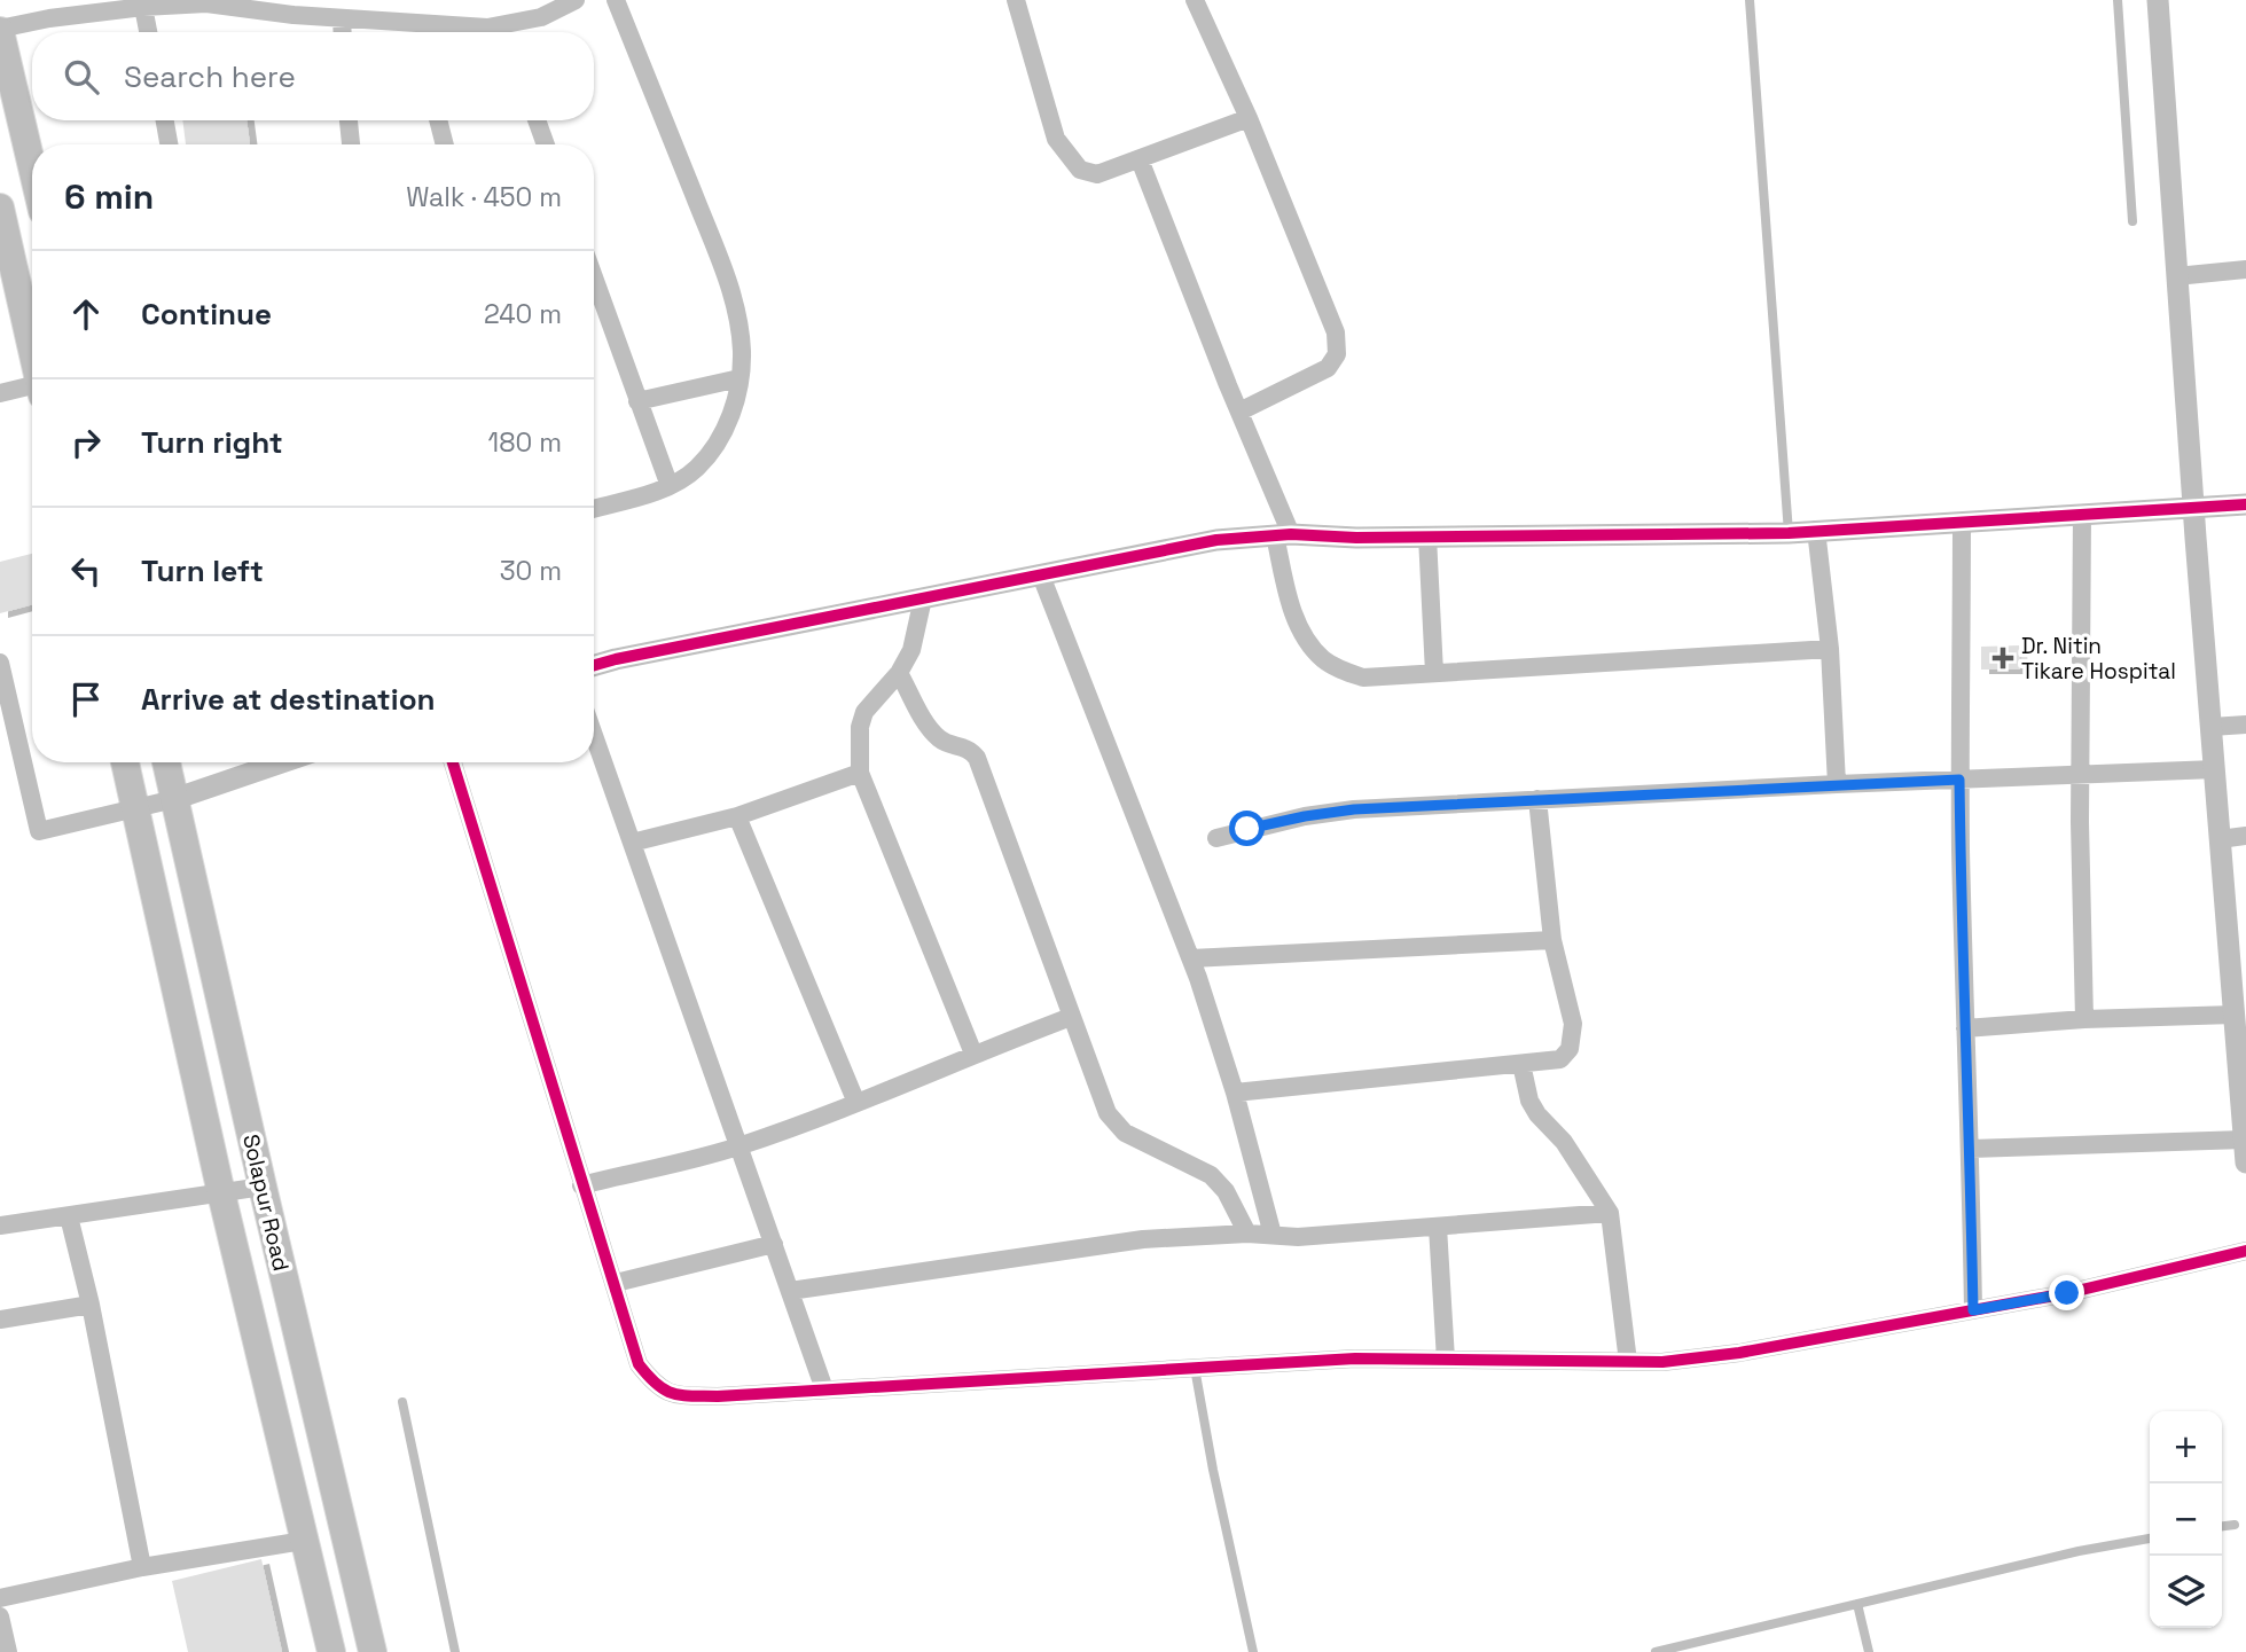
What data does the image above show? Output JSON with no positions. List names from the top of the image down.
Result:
{
  "streets": {
    "main road": ["Solapur Road"]
  },
  "places": {
    "health": ["Dr. Nitin Tikare Hospital"]
  },
  "page": {
    "search": "Search here",
    "heading": ["6 min", "Walk · 450 m"],
    "list": [
      ["Continue", "240 m"],
      ["Turn right", "180 m"],
      ["Turn left", "30 m"],
      "Arrive at destination"
    ],
    "map_buttons": ["+", "−"]
  }
}
